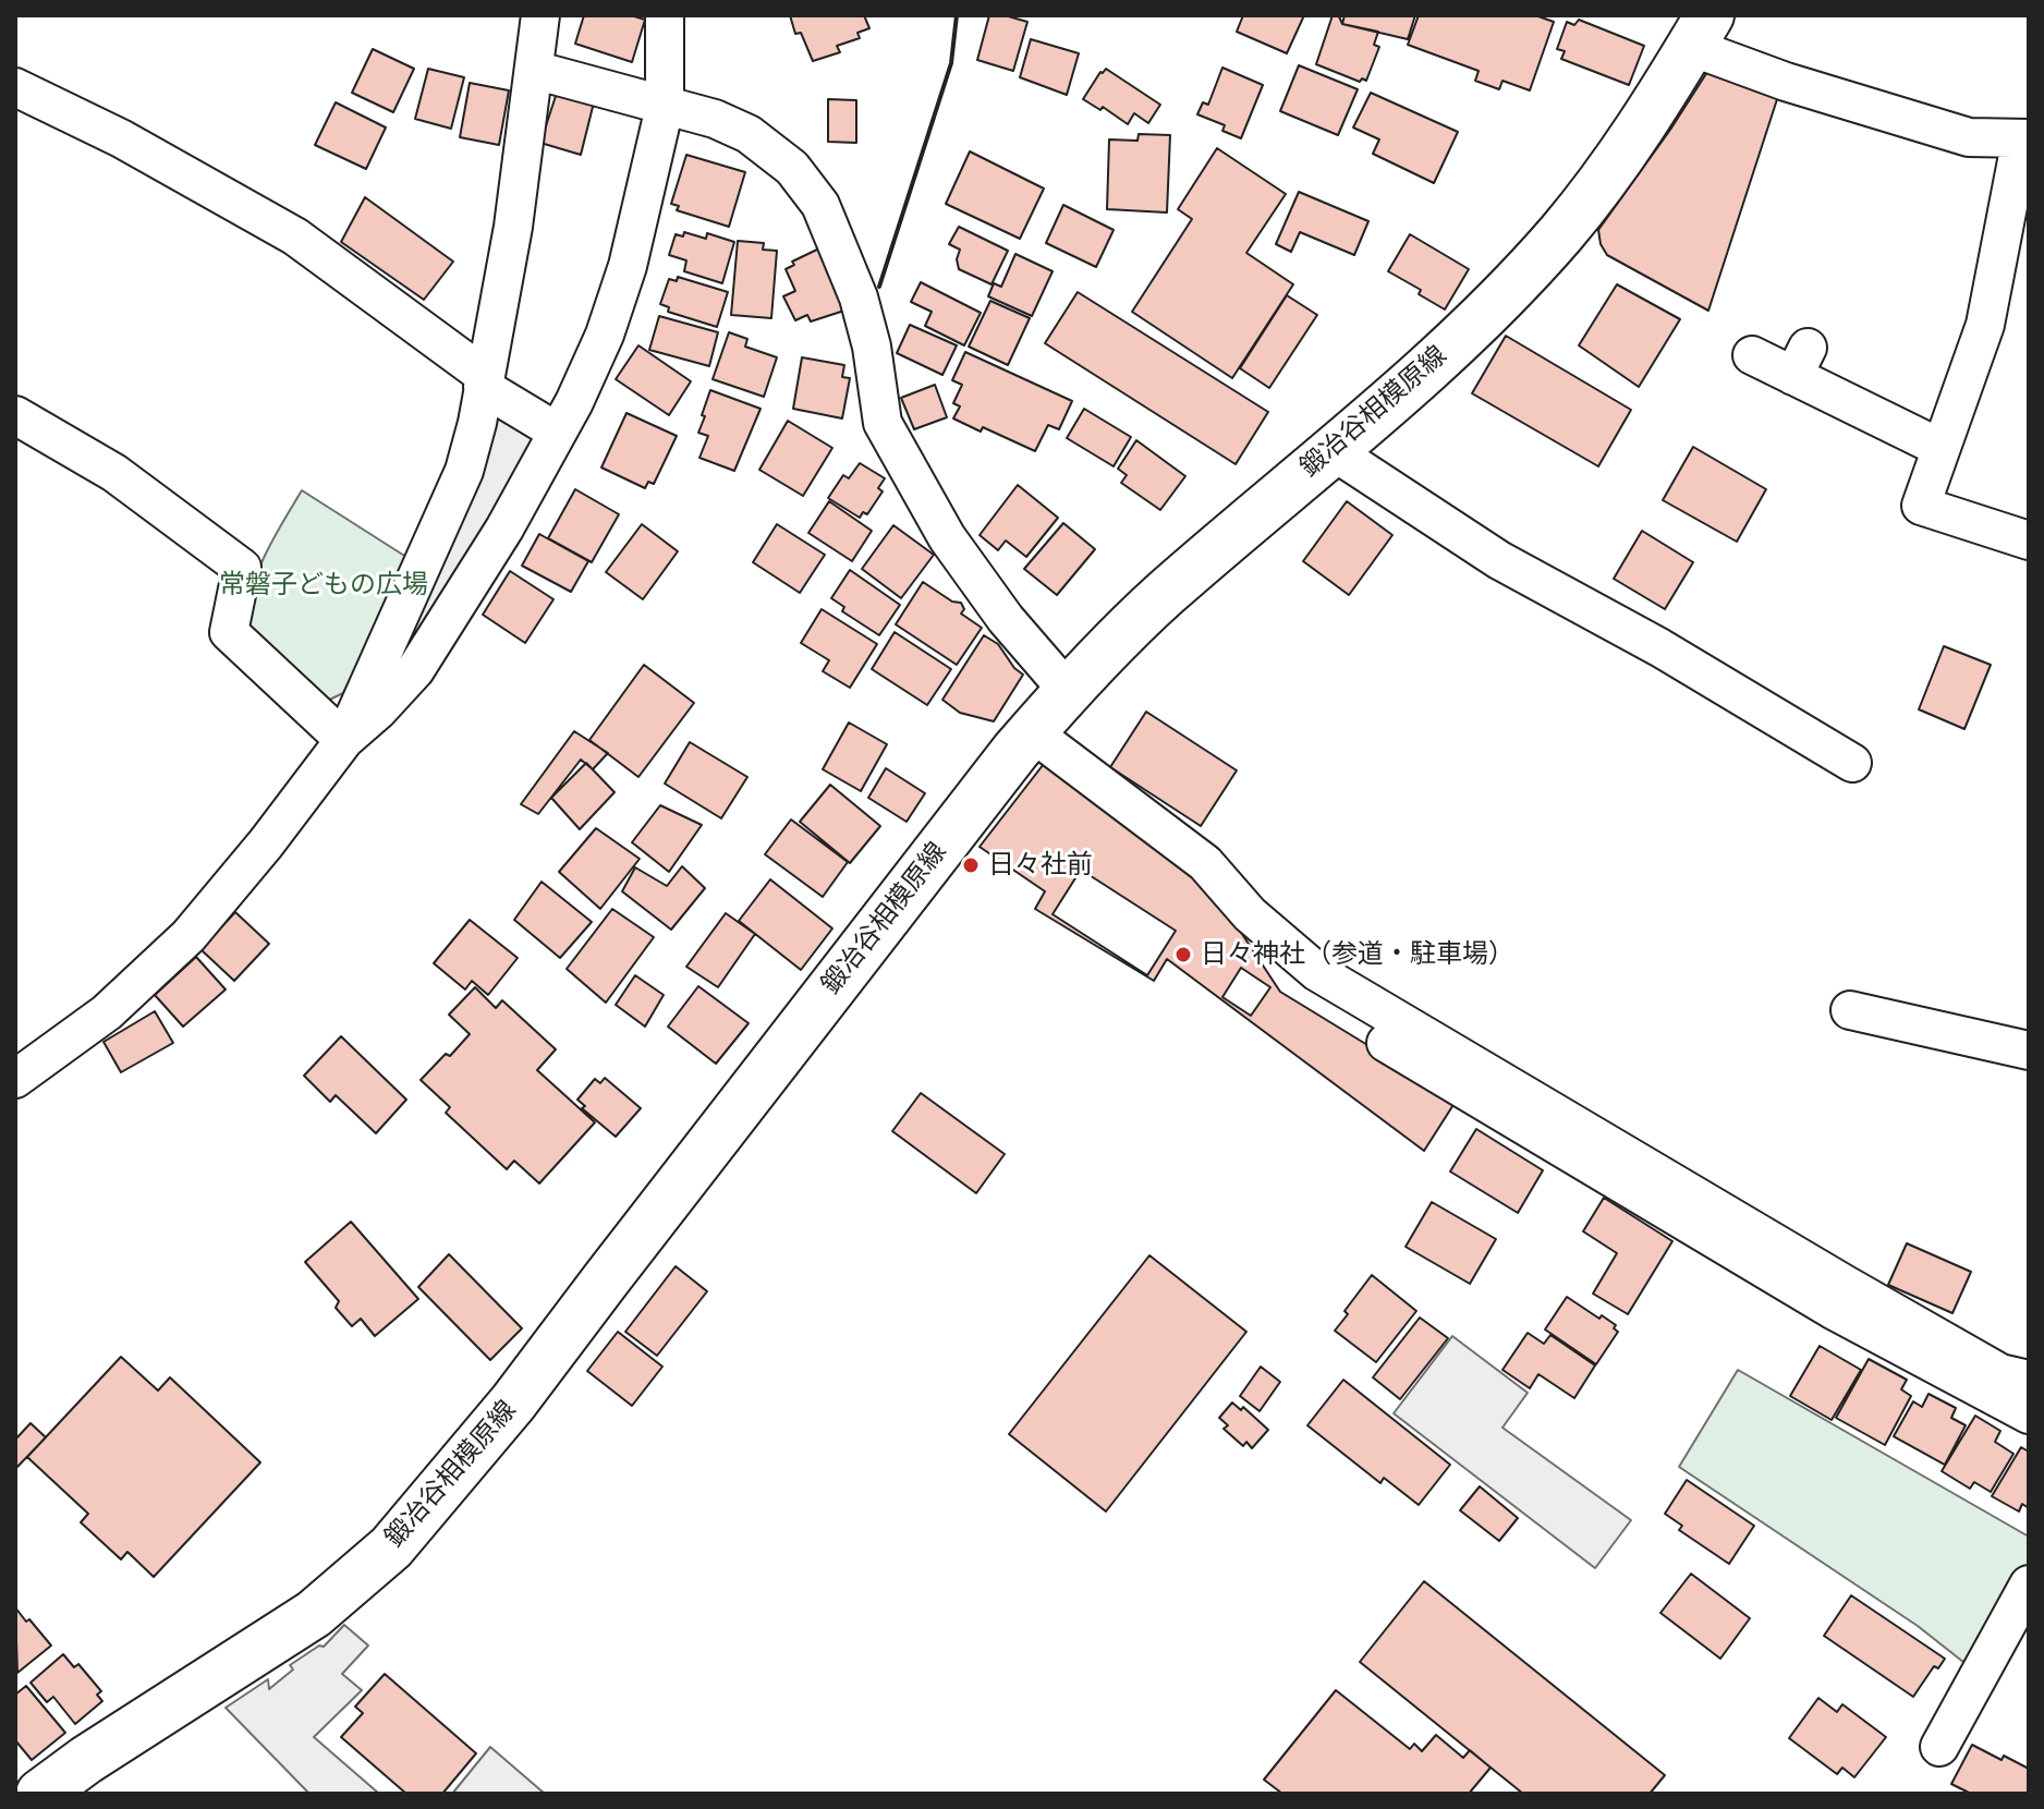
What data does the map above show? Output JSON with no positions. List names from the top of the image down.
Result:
{
  "streets": {
    "main road": ["鍛冶谷相模原線"]
  },
  "parks": ["常磐子どもの広場"],
  "places": ["日々社前", "日々神社（参道・駐車場）"]
}
